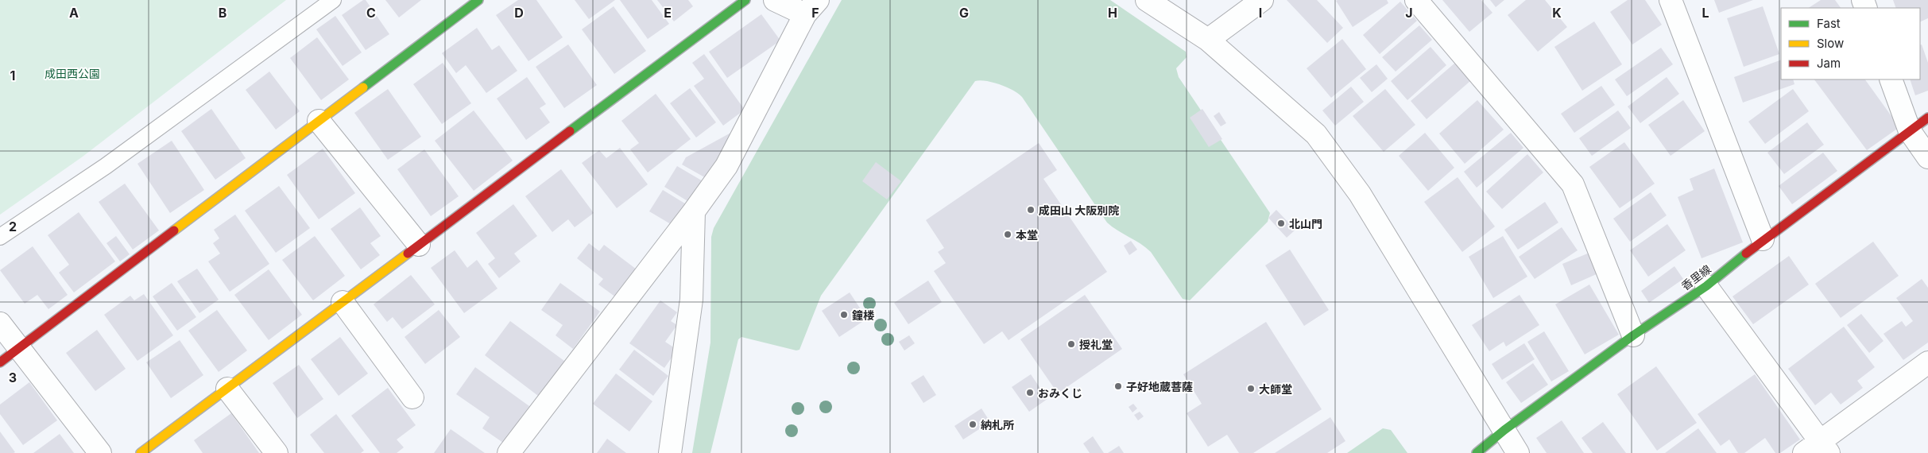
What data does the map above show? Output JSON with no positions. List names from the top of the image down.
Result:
{
  "streets": {
    "street": ["香里線"]
  },
  "parks": ["成田西公園"],
  "places": [
    "成田山 大阪別院",
    "北山門",
    "本堂",
    "鐘楼",
    "授礼堂",
    "子好地蔵菩薩",
    "大師堂",
    "おみくじ",
    "納札所"
  ],
  "legend": ["Fast", "Slow", "Jam"],
  "grid": {
    "columns": [
      "A",
      "B",
      "C",
      "D",
      "E",
      "F",
      "G",
      "H",
      "I",
      "J",
      "K",
      "L"
    ],
    "rows": ["1", "2", "3"]
  }
}
